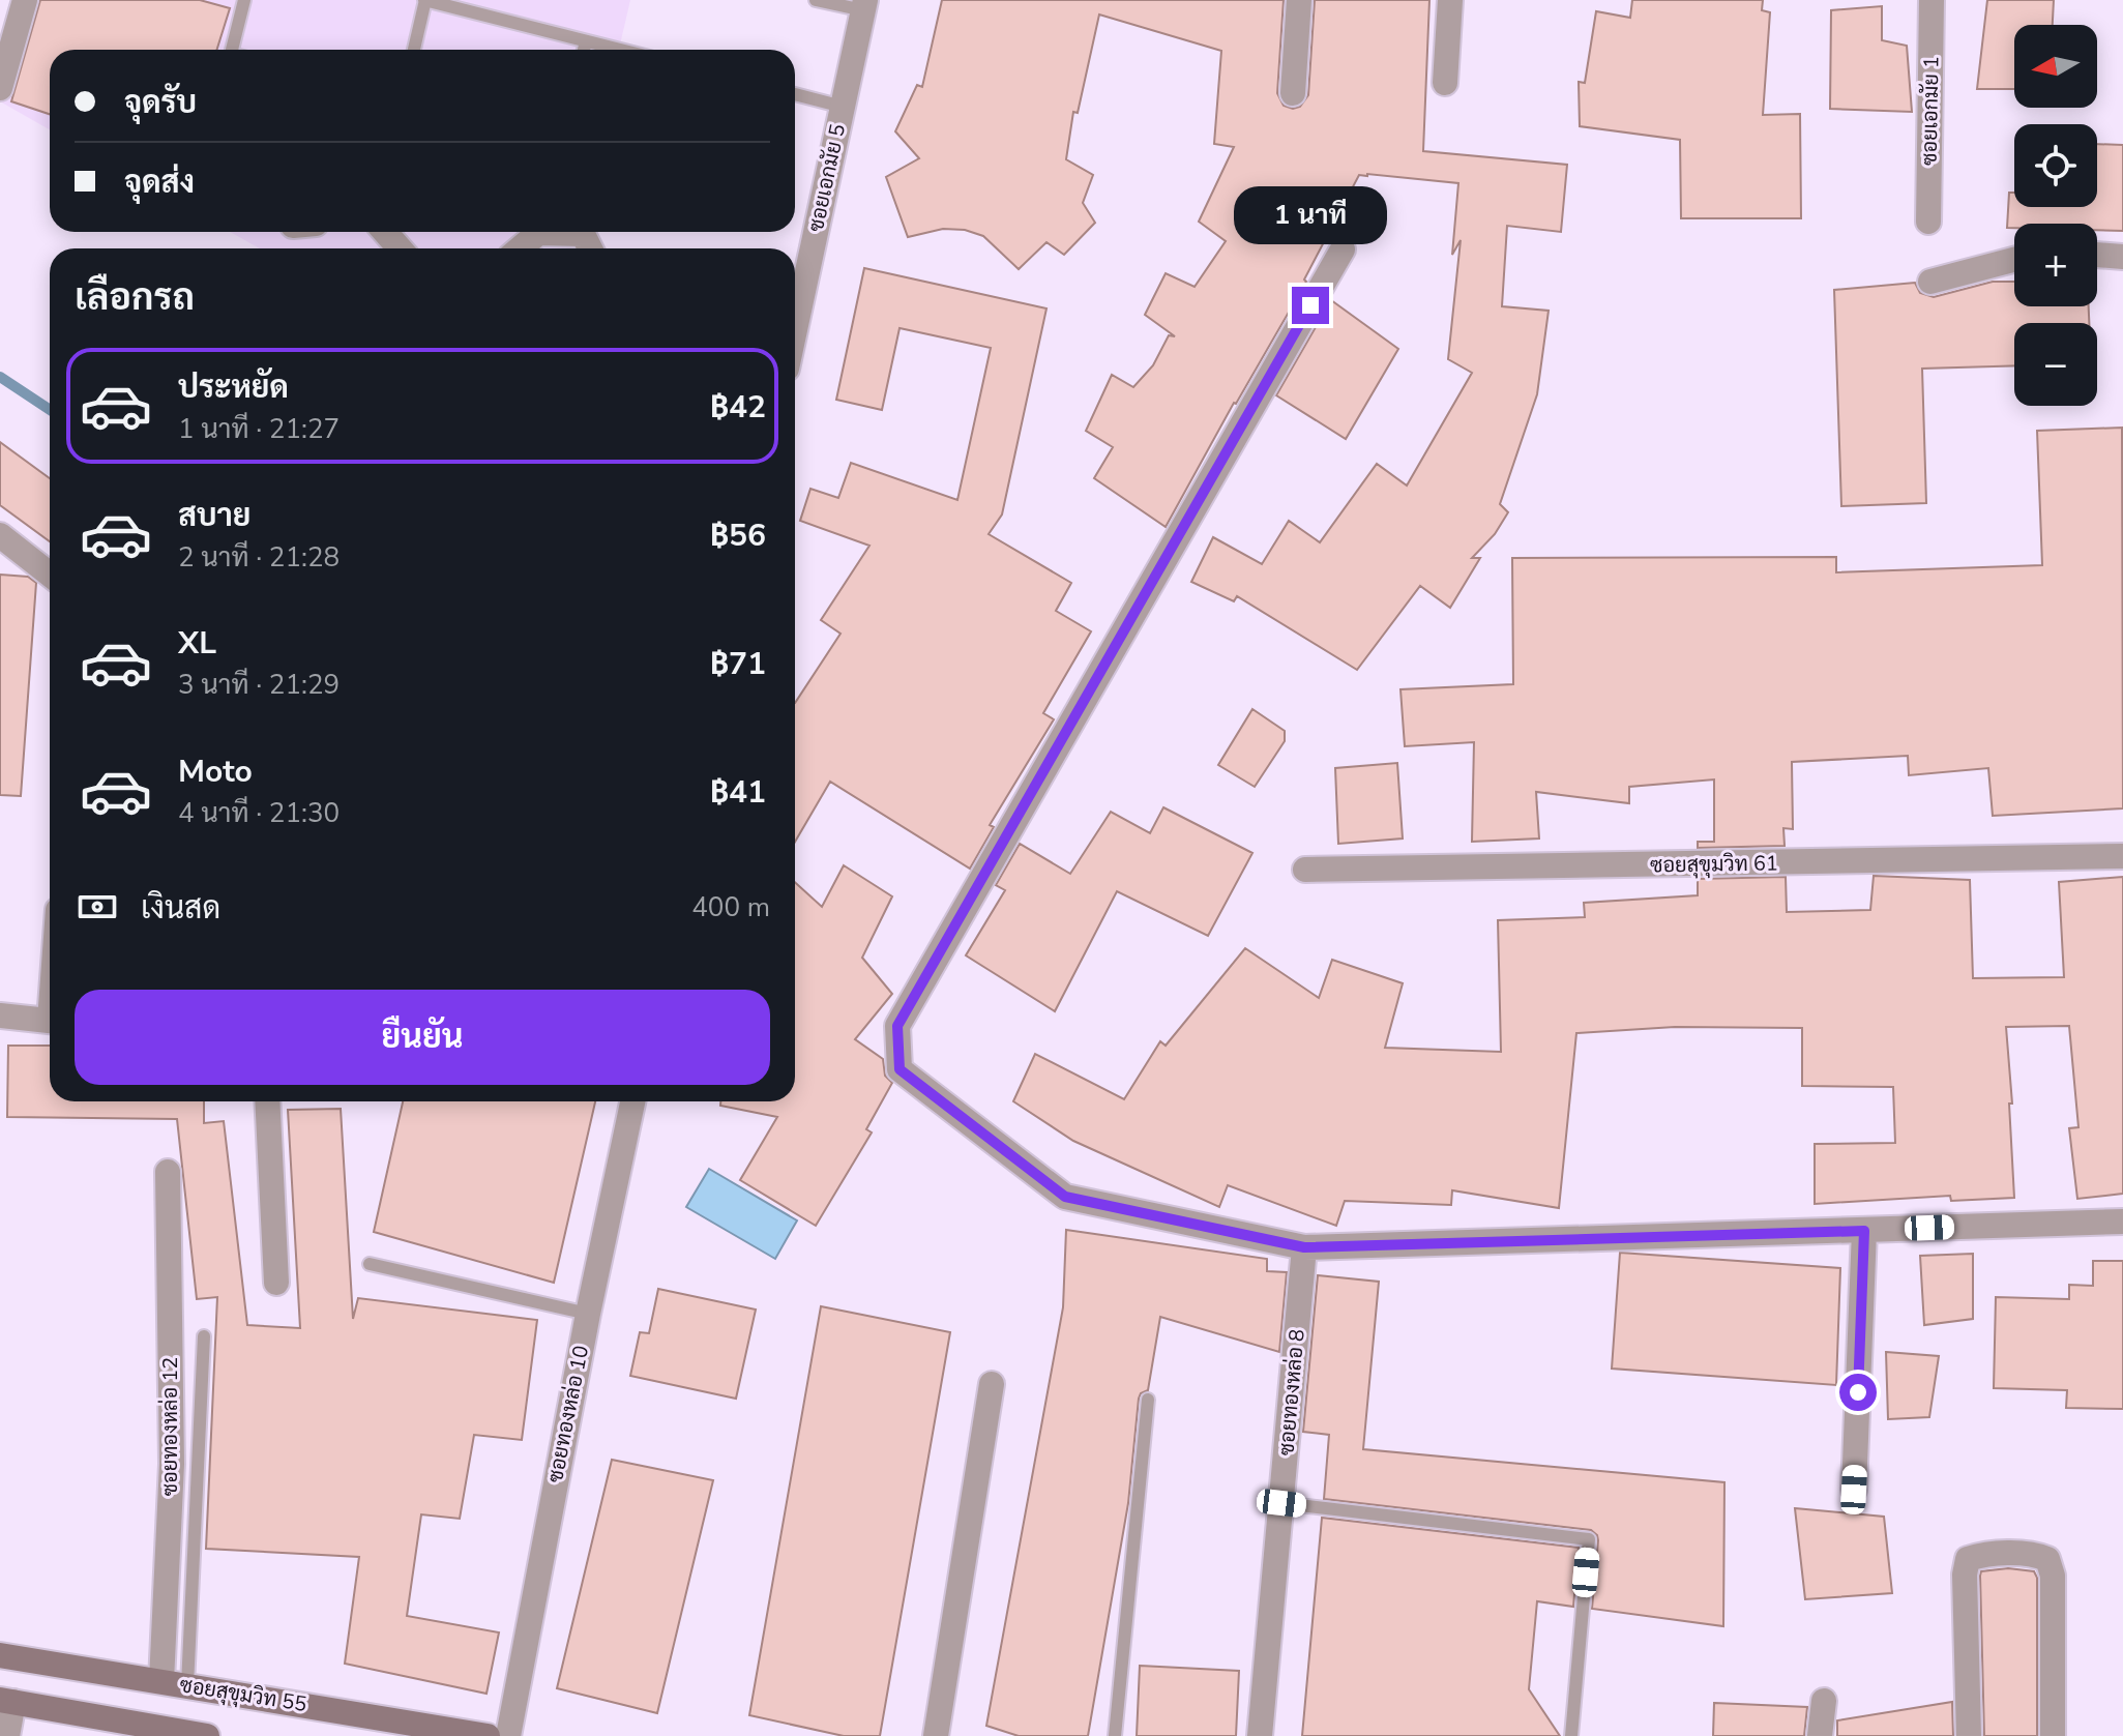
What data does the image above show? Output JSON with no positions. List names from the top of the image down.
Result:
{
  "streets": {
    "main road": ["ซอยสุขุมวิท 55"],
    "street": [
      "ซอยเอกมัย 1",
      "ซอยเอกมัย 5",
      "ซอยสุขุมวิท 61",
      "ซอยทองหล่อ 8",
      "ซอยทองหล่อ 10",
      "ซอยทองหล่อ 12"
    ]
  },
  "crossings": [
    ["ซอยทองหล่อ 12", "ซอยสุขุมวิท 55"]
  ],
  "north": "left",
  "page": {
    "map_buttons": ["+", "−"],
    "banner": ["จุดรับ", "จุดส่ง"],
    "bubble": "1 นาที",
    "heading": "เลือกรถ",
    "list": [
      {
        "name": "ประหยัด",
        "note": "1 นาที · 21:27",
        "value": "฿42"
      },
      {
        "name": "สบาย",
        "note": "2 นาที · 21:28",
        "value": "฿56"
      },
      {
        "name": "XL",
        "note": "3 นาที · 21:29",
        "value": "฿71"
      },
      {
        "name": "Moto",
        "note": "4 นาที · 21:30",
        "value": "฿41"
      }
    ],
    "pay": ["เงินสด", "400 m"],
    "buttons": "ยืนยัน"
  }
}
